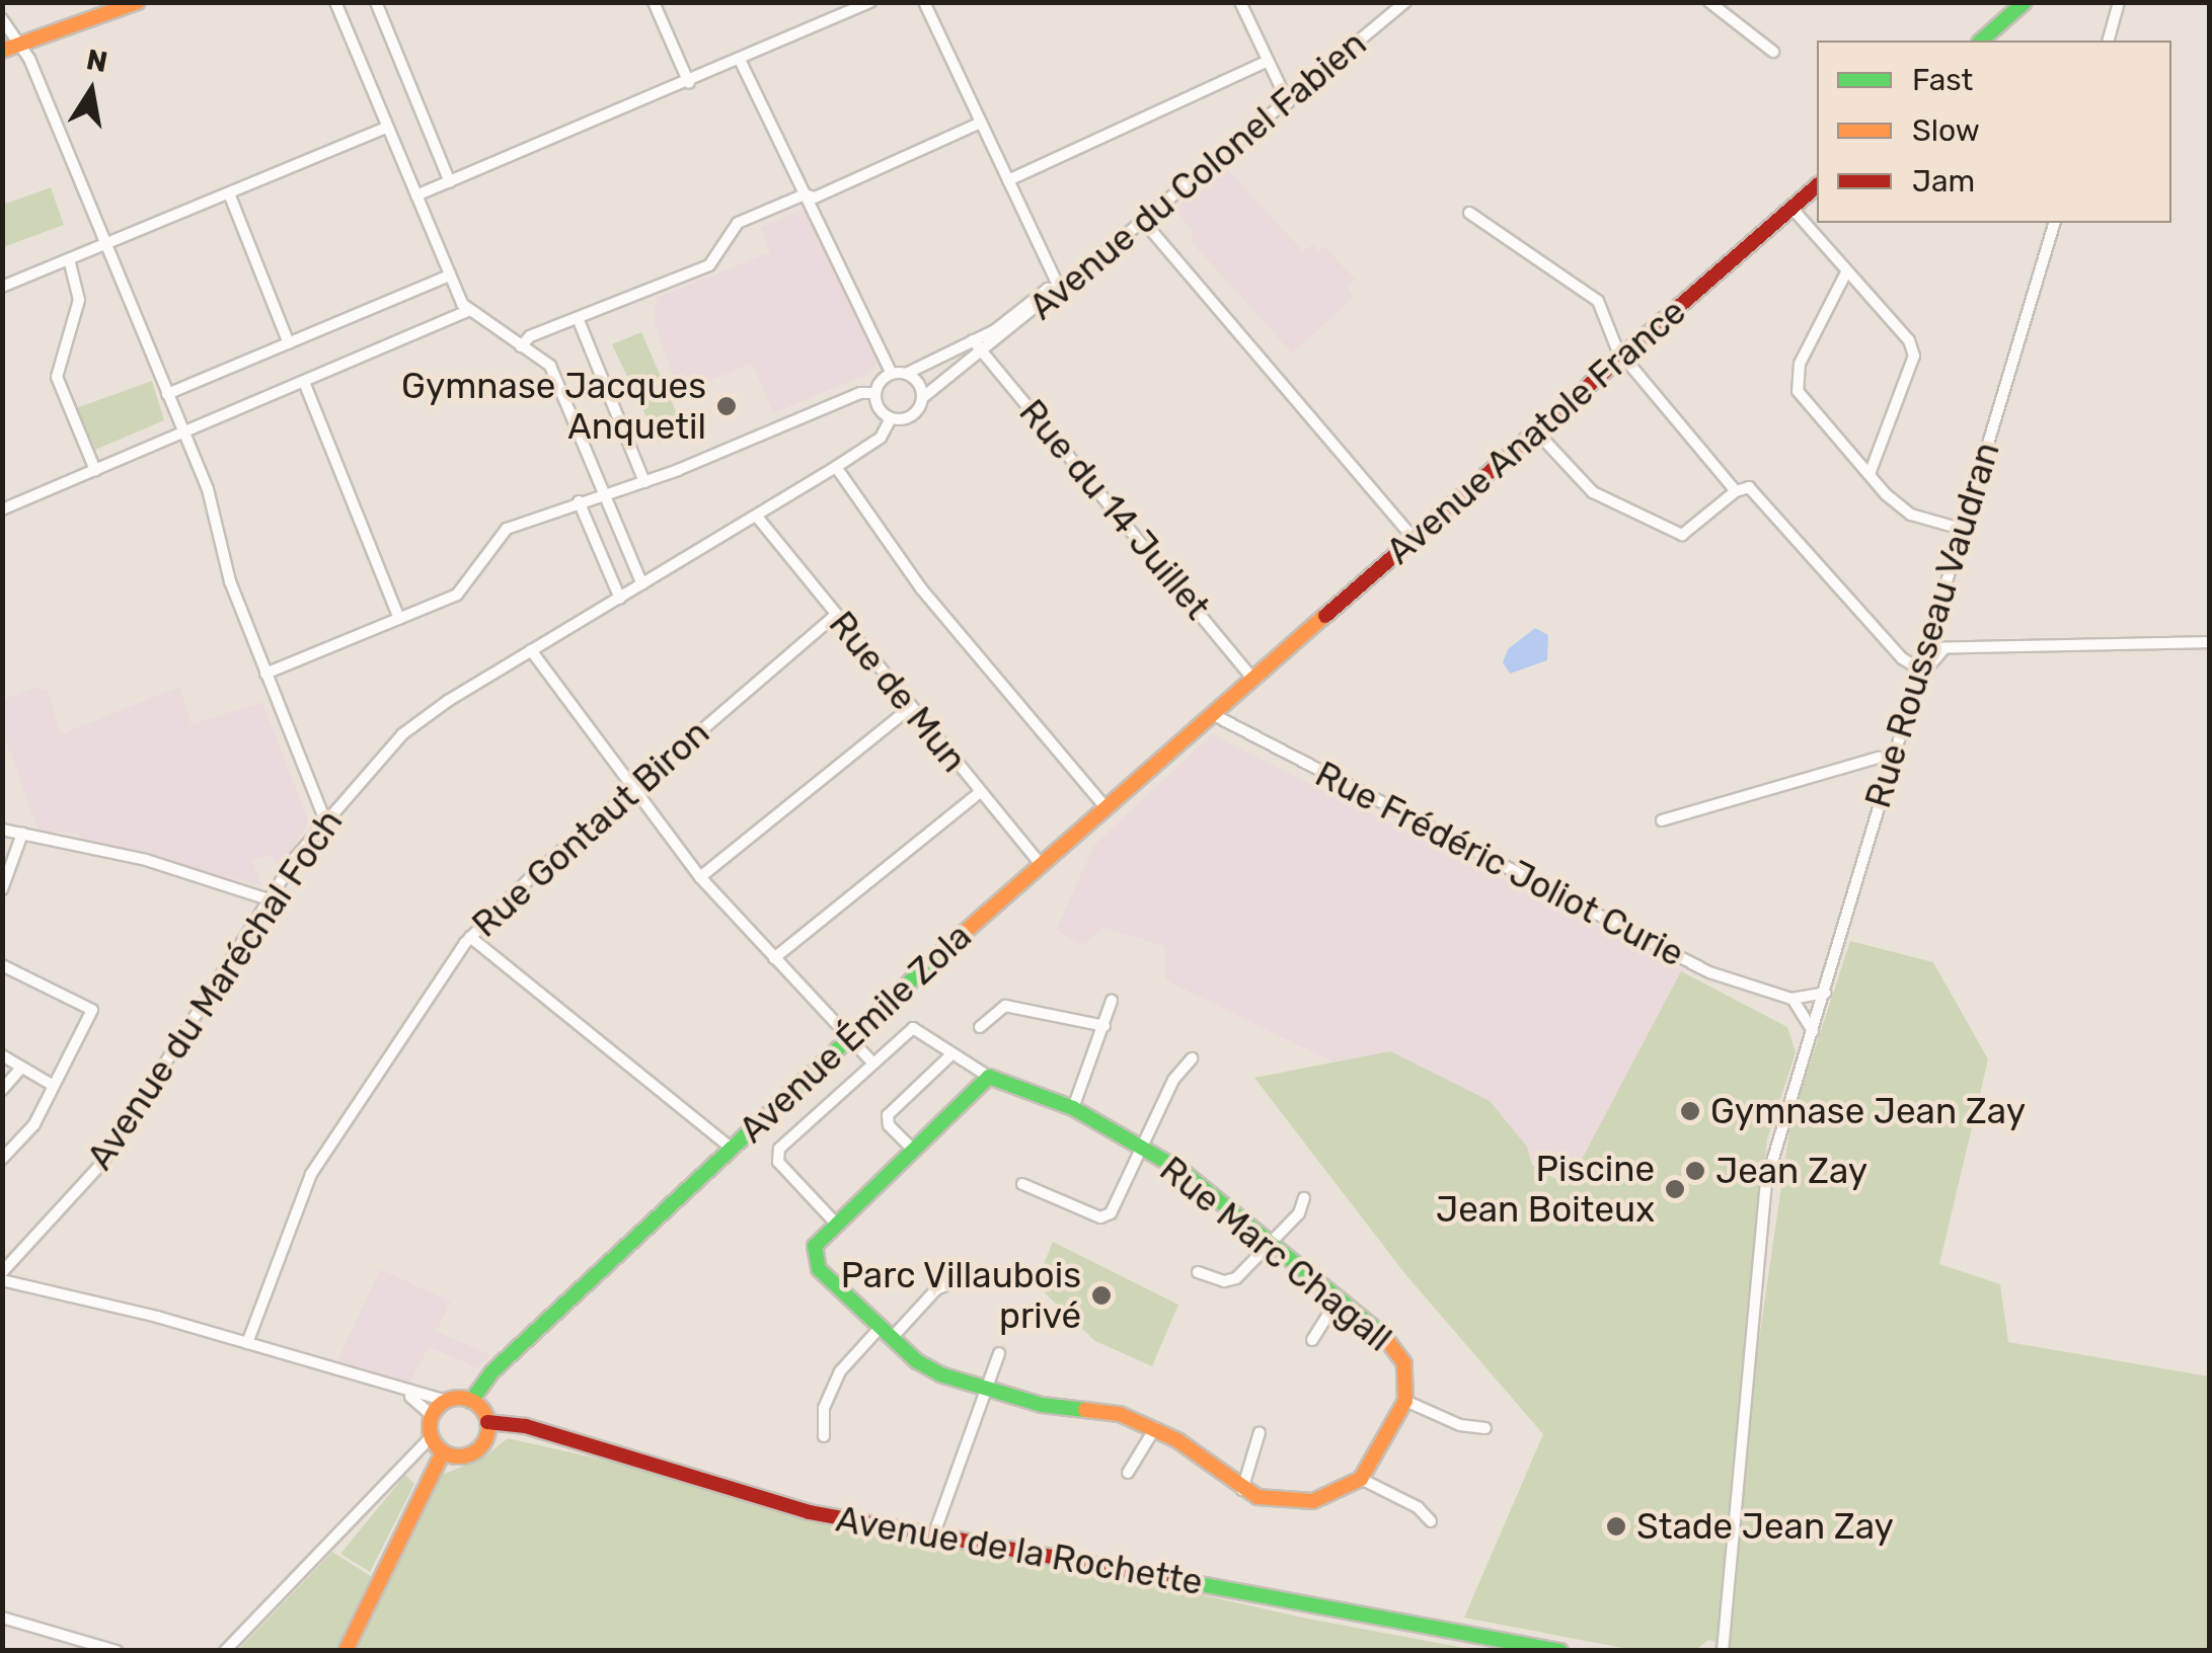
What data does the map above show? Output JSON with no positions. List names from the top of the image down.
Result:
{
  "streets": {
    "main road": [
      "Avenue Anatole France",
      "Avenue Émile Zola",
      "Rue Marc Chagall",
      "Avenue de la Rochette"
    ],
    "street": [
      "Avenue du Colonel Fabien",
      "Rue du 14 Juillet",
      "Rue Rousseau Vaudran",
      "Rue de Mun",
      "Rue Gontaut Biron",
      "Rue Frédéric Joliot Curie",
      "Avenue du Maréchal Foch"
    ]
  },
  "crossings": [
    ["Avenue du Colonel Fabien", "Rue du 14 Juillet"],
    ["Avenue Anatole France", "Rue du 14 Juillet"],
    ["Avenue Anatole France", "Avenue Émile Zola"],
    ["Rue du 14 Juillet", "Avenue Émile Zola"],
    ["Rue Rousseau Vaudran", "Rue Frédéric Joliot Curie"],
    ["Rue de Mun", "Rue Gontaut Biron"],
    ["Rue de Mun", "Avenue du Maréchal Foch"],
    ["Rue de Mun", "Avenue Émile Zola"],
    ["Rue Frédéric Joliot Curie", "Avenue Émile Zola"],
    ["Avenue Émile Zola", "Avenue de la Rochette"]
  ],
  "places": [
    "Gymnase Jacques Anquetil",
    "Gymnase Jean Zay",
    "Jean Zay",
    "Piscine Jean Boiteux",
    "Parc Villaubois privé",
    "Stade Jean Zay"
  ],
  "legend": ["Fast", "Slow", "Jam"],
  "north": "top"
}
